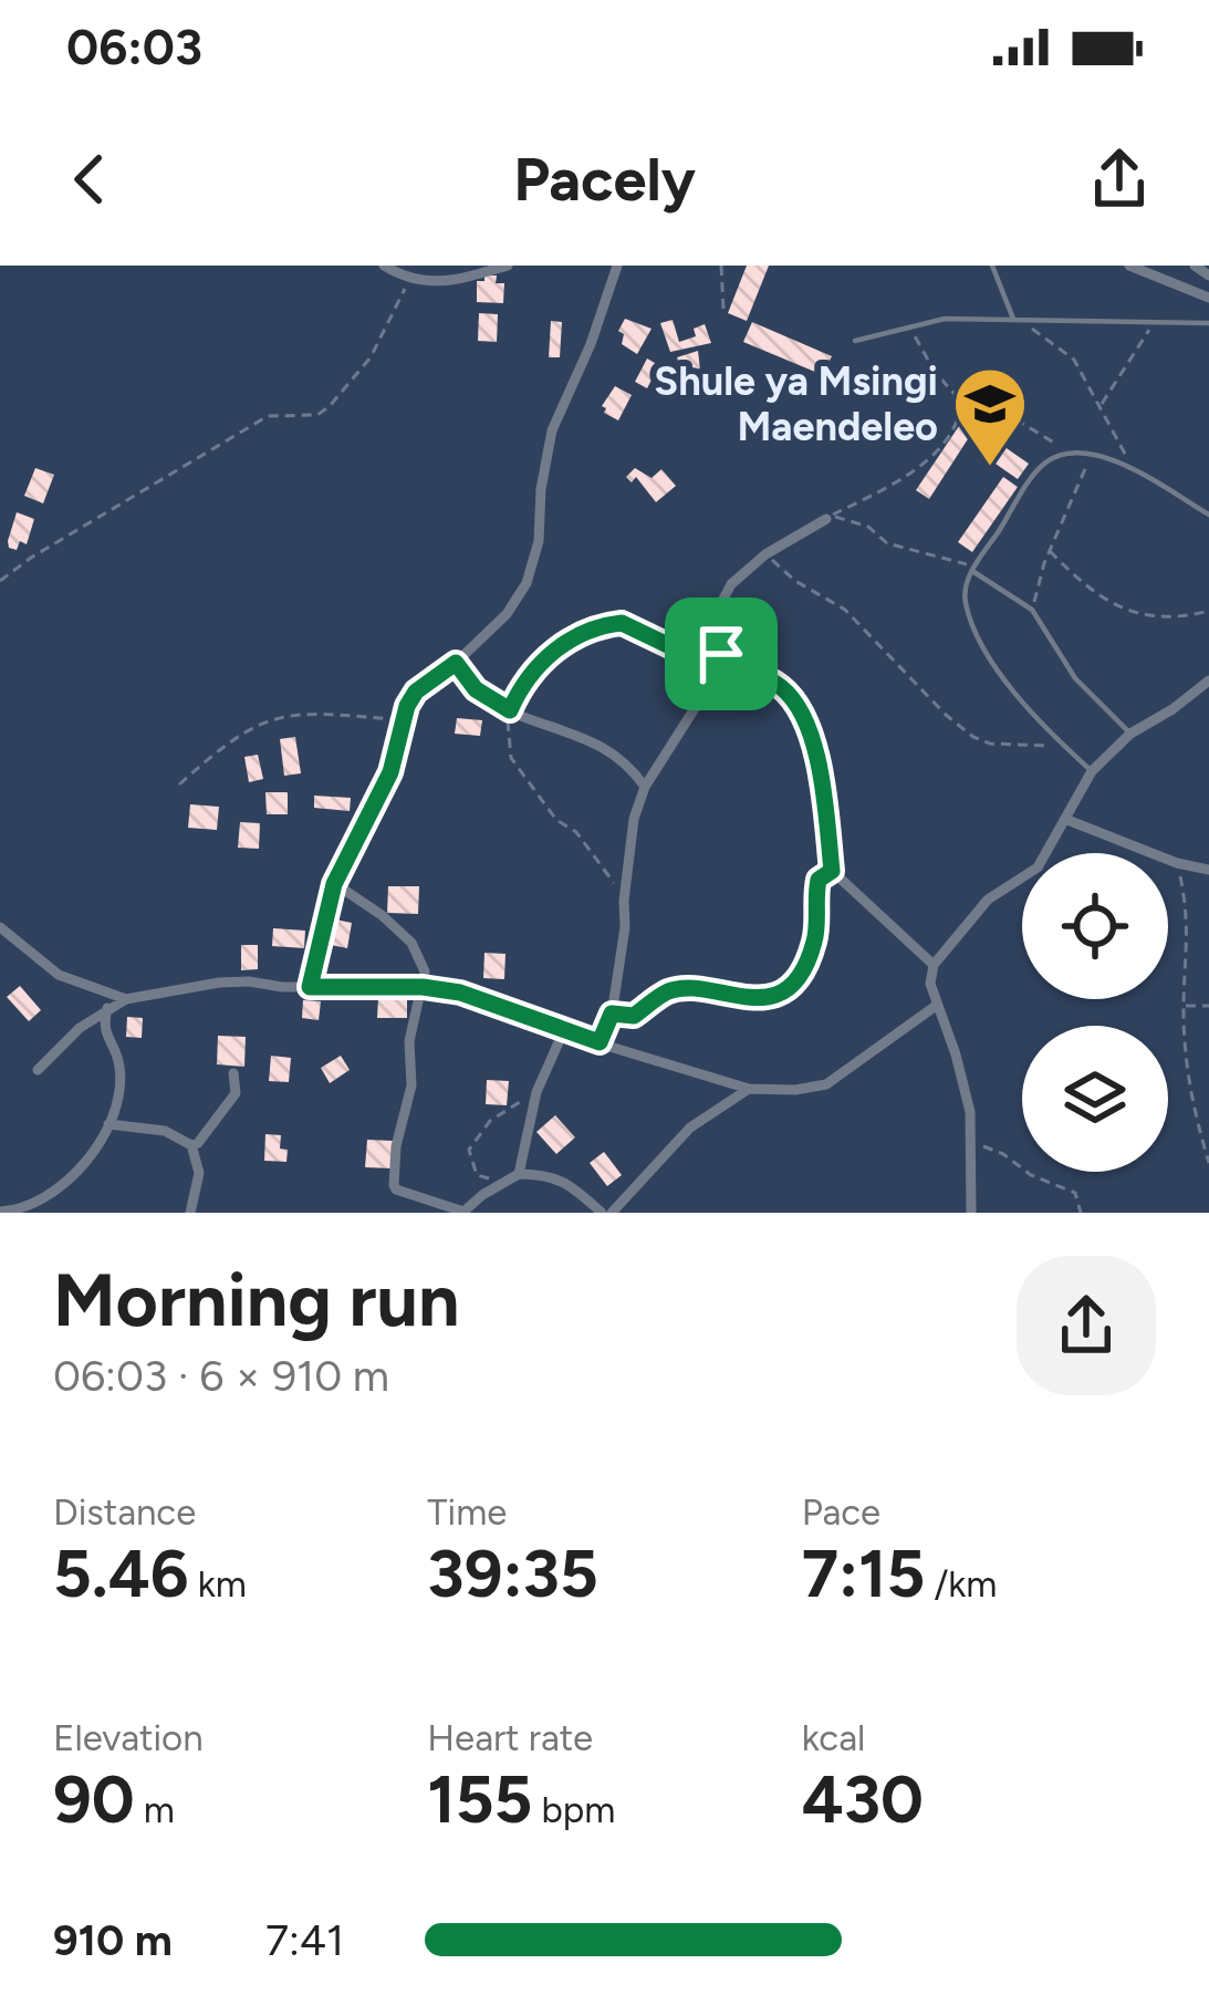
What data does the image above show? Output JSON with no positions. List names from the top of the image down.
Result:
{
  "places": {
    "school or university": ["Shule ya Msingi Maendeleo"]
  },
  "page": {
    "status": "06:03",
    "header": "Pacely",
    "heading": ["Morning run", "06:03 · 6 × 910 m"],
    "stats": [
      ["Distance", "5.46 km"],
      ["Time", "39:35"],
      ["Pace", "7:15 /km"],
      ["Elevation", "90 m"],
      ["Heart rate", "155 bpm"],
      ["kcal", "430"]
    ],
    "list": [
      {
        "name": "910 m",
        "note": "7:41"
      }
    ]
  }
}
